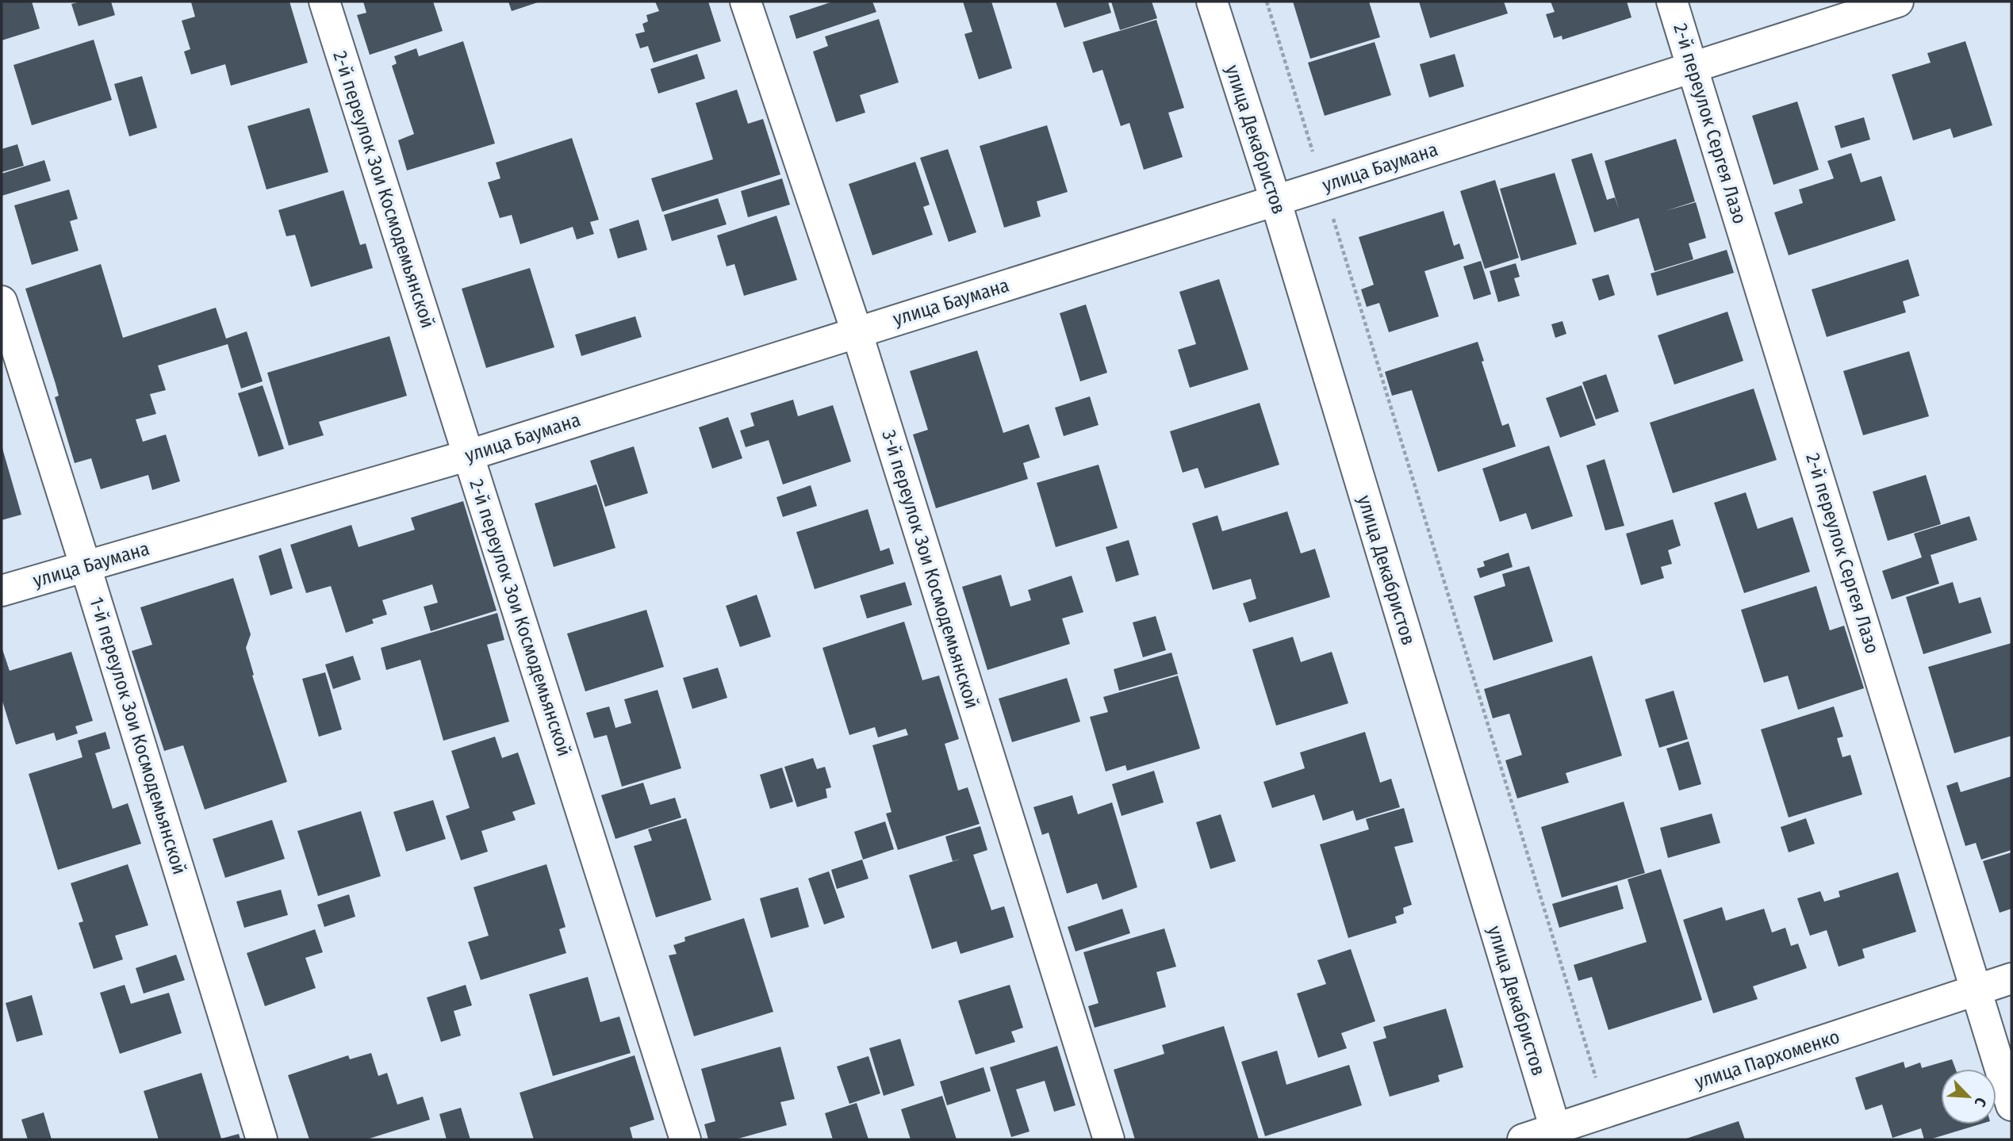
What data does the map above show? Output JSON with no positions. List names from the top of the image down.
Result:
{
  "streets": {
    "street": [
      "2-й переулок Сергея Лазо",
      "улица Декабристов",
      "улица Баумана",
      "2-й переулок Зои Космодемьянской",
      "3-й переулок Зои Космодемьянской",
      "1-й переулок Зои Космодемьянской",
      "улица Пархоменко"
    ]
  },
  "crossings": [
    ["2-й переулок Сергея Лазо", "улица Баумана"],
    ["2-й переулок Сергея Лазо", "улица Пархоменко"],
    ["улица Декабристов", "улица Баумана"],
    ["улица Декабристов", "улица Пархоменко"],
    ["улица Баумана", "2-й переулок Зои Космодемьянской"],
    ["улица Баумана", "3-й переулок Зои Космодемьянской"],
    ["улица Баумана", "1-й переулок Зои Космодемьянской"]
  ],
  "north": "bottom right"
}
